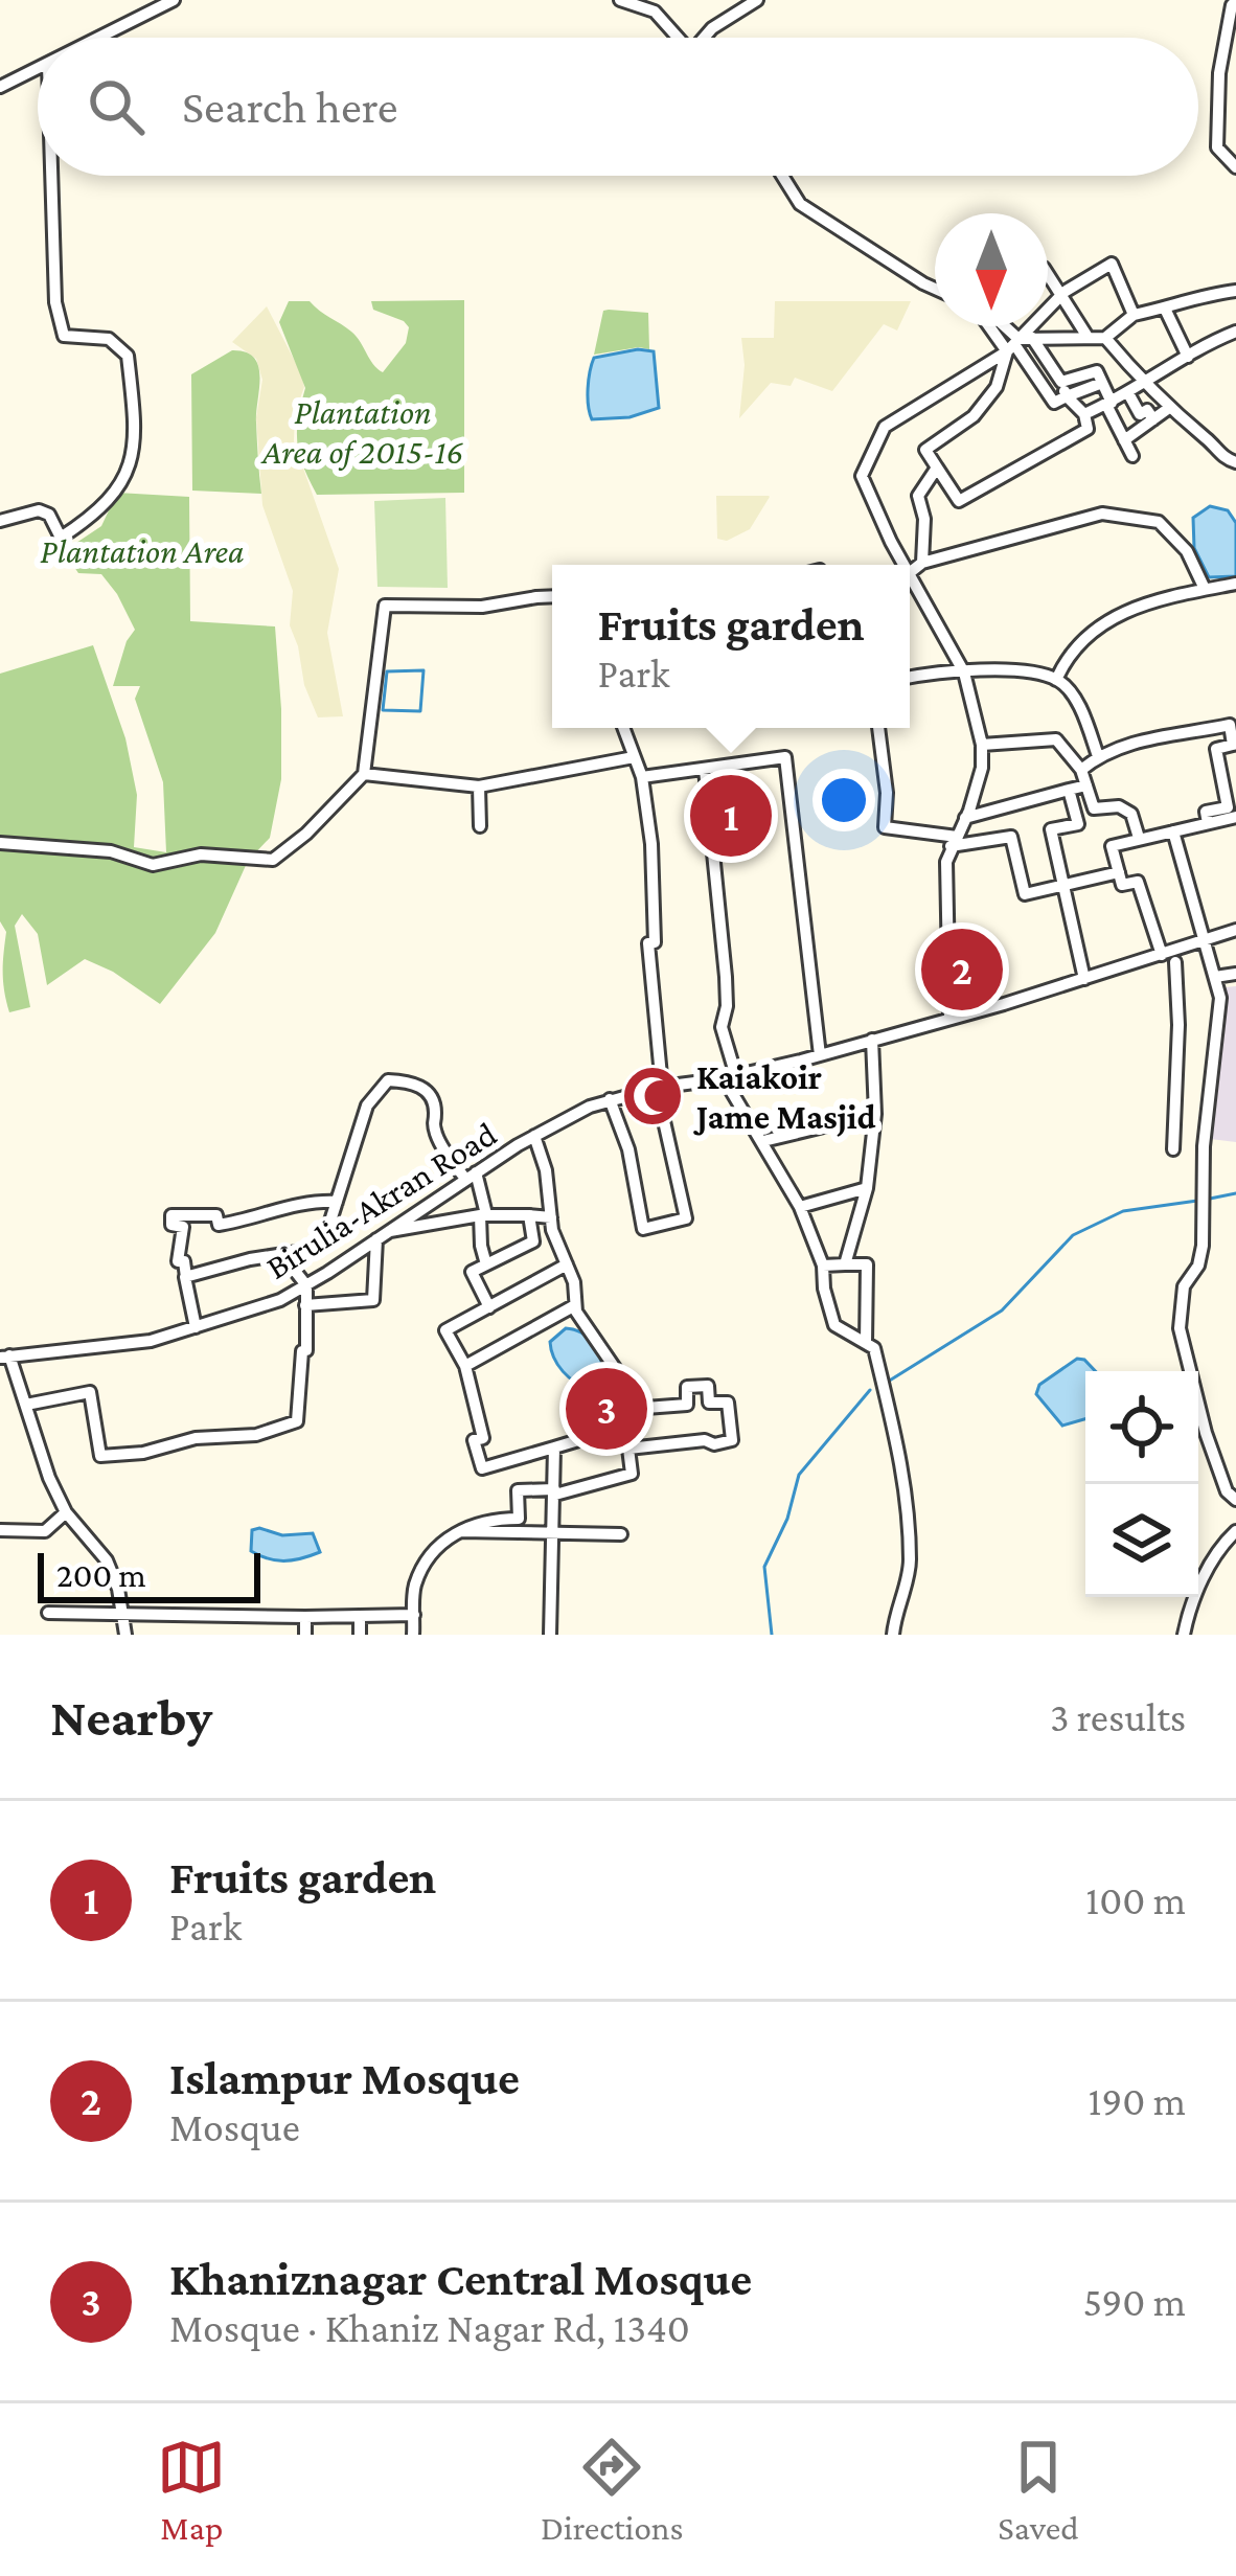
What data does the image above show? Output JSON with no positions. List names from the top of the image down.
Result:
{
  "streets": {
    "street": ["Birulia-Akran Road"]
  },
  "parks": ["Plantation Area of 2015-16", "Plantation Area"],
  "places": {
    "mosque": ["Kaiakoir Jame Masjid"]
  },
  "scale_bar": "200 m",
  "north": "bottom",
  "page": {
    "search": "Search here",
    "popup": ["Fruits garden", "Park"],
    "pins": ["1", "2", "3"],
    "scale": "200 m",
    "heading": ["Nearby", "3 results"],
    "list": [
      {
        "mark": "1",
        "name": "Fruits garden",
        "note": "Park",
        "value": "100 m"
      },
      {
        "mark": "2",
        "name": "Islampur Mosque",
        "note": "Mosque",
        "value": "190 m"
      },
      {
        "mark": "3",
        "name": "Khaniznagar Central Mosque",
        "note": "Mosque · Khaniz Nagar Rd, 1340",
        "value": "590 m"
      }
    ],
    "nav": ["Map", "Directions", "Saved"]
  }
}
